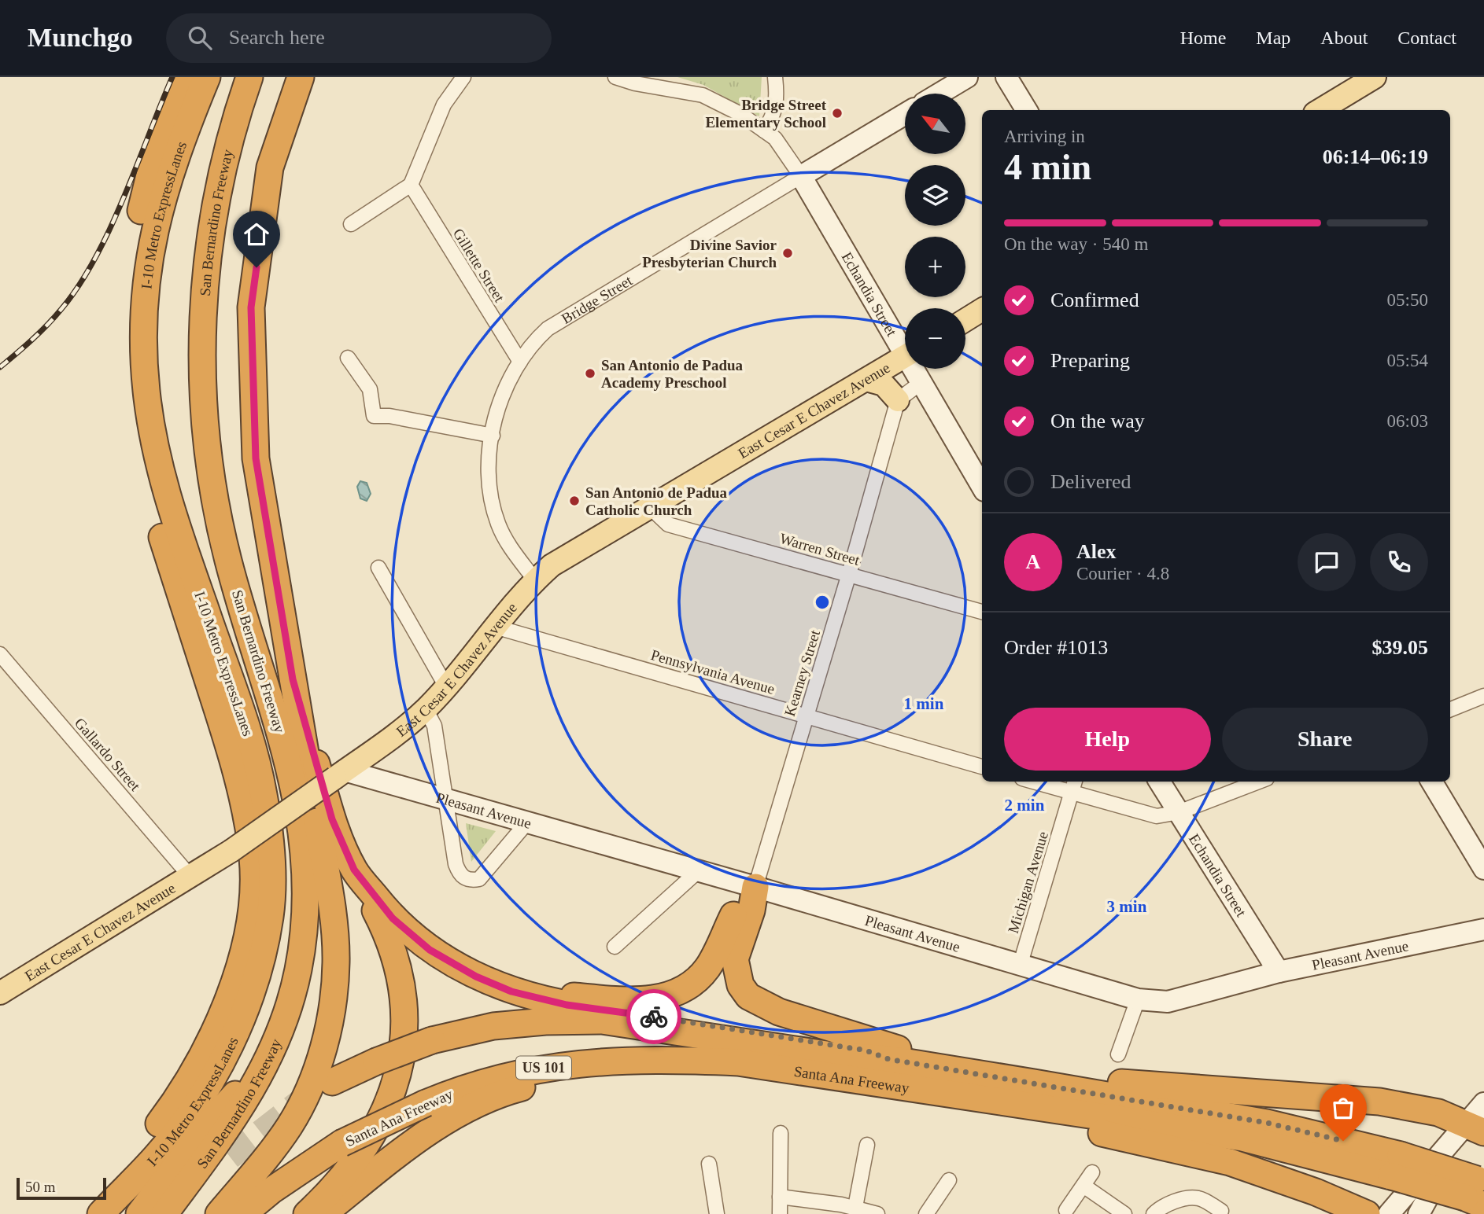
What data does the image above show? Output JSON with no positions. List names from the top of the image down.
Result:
{
  "streets": {
    "highway": [
      "I-10 Metro ExpressLanes",
      "San Bernardino Freeway",
      "US 101",
      "Santa Ana Freeway"
    ],
    "main road": [
      "Echandia Street",
      "Bridge Street",
      "East Cesar E Chavez Avenue",
      "Pleasant Avenue"
    ],
    "street": [
      "Gillette Street",
      "Warren Street",
      "Pennsylvania Avenue",
      "Kearney Street",
      "Gallardo Street",
      "Michigan Avenue"
    ]
  },
  "crossings": [
    ["Gillette Street", "Bridge Street"],
    ["Echandia Street", "Bridge Street"],
    ["Echandia Street", "Pleasant Avenue"],
    ["Bridge Street", "East Cesar E Chavez Avenue"],
    ["East Cesar E Chavez Avenue", "Warren Street"],
    ["East Cesar E Chavez Avenue", "Pennsylvania Avenue"],
    ["East Cesar E Chavez Avenue", "Gallardo Street"],
    ["East Cesar E Chavez Avenue", "Pleasant Avenue"],
    ["Warren Street", "Kearney Street"],
    ["Pennsylvania Avenue", "Kearney Street"],
    ["Kearney Street", "Pleasant Avenue"],
    ["Pleasant Avenue", "Michigan Avenue"]
  ],
  "places": [
    "Bridge Street Elementary School",
    "Divine Savior Presbyterian Church",
    "San Antonio de Padua Academy Preschool",
    "San Antonio de Padua Catholic Church"
  ],
  "scale_bar": "50 m",
  "north": "top left",
  "page": {
    "header": "Munchgo",
    "search": "Search here",
    "nav": [
      "Home",
      "Map",
      "About",
      "Contact"
    ],
    "map_buttons": ["+", "−"],
    "heading": ["4 min", "Arriving in", "06:14–06:19"],
    "panel": [
      "Alex",
      "Courier · 4.8",
      "Order #1013",
      "$39.05"
    ],
    "bar": "On the way · 540 m",
    "list": [
      ["Confirmed", "05:50"],
      ["Preparing", "05:54"],
      ["On the way", "06:03"],
      "Delivered"
    ],
    "round": "A",
    "buttons": ["Help", "Share"],
    "scale": "50 m"
  },
  "rings": ["1 min", "2 min", "3 min"]
}
